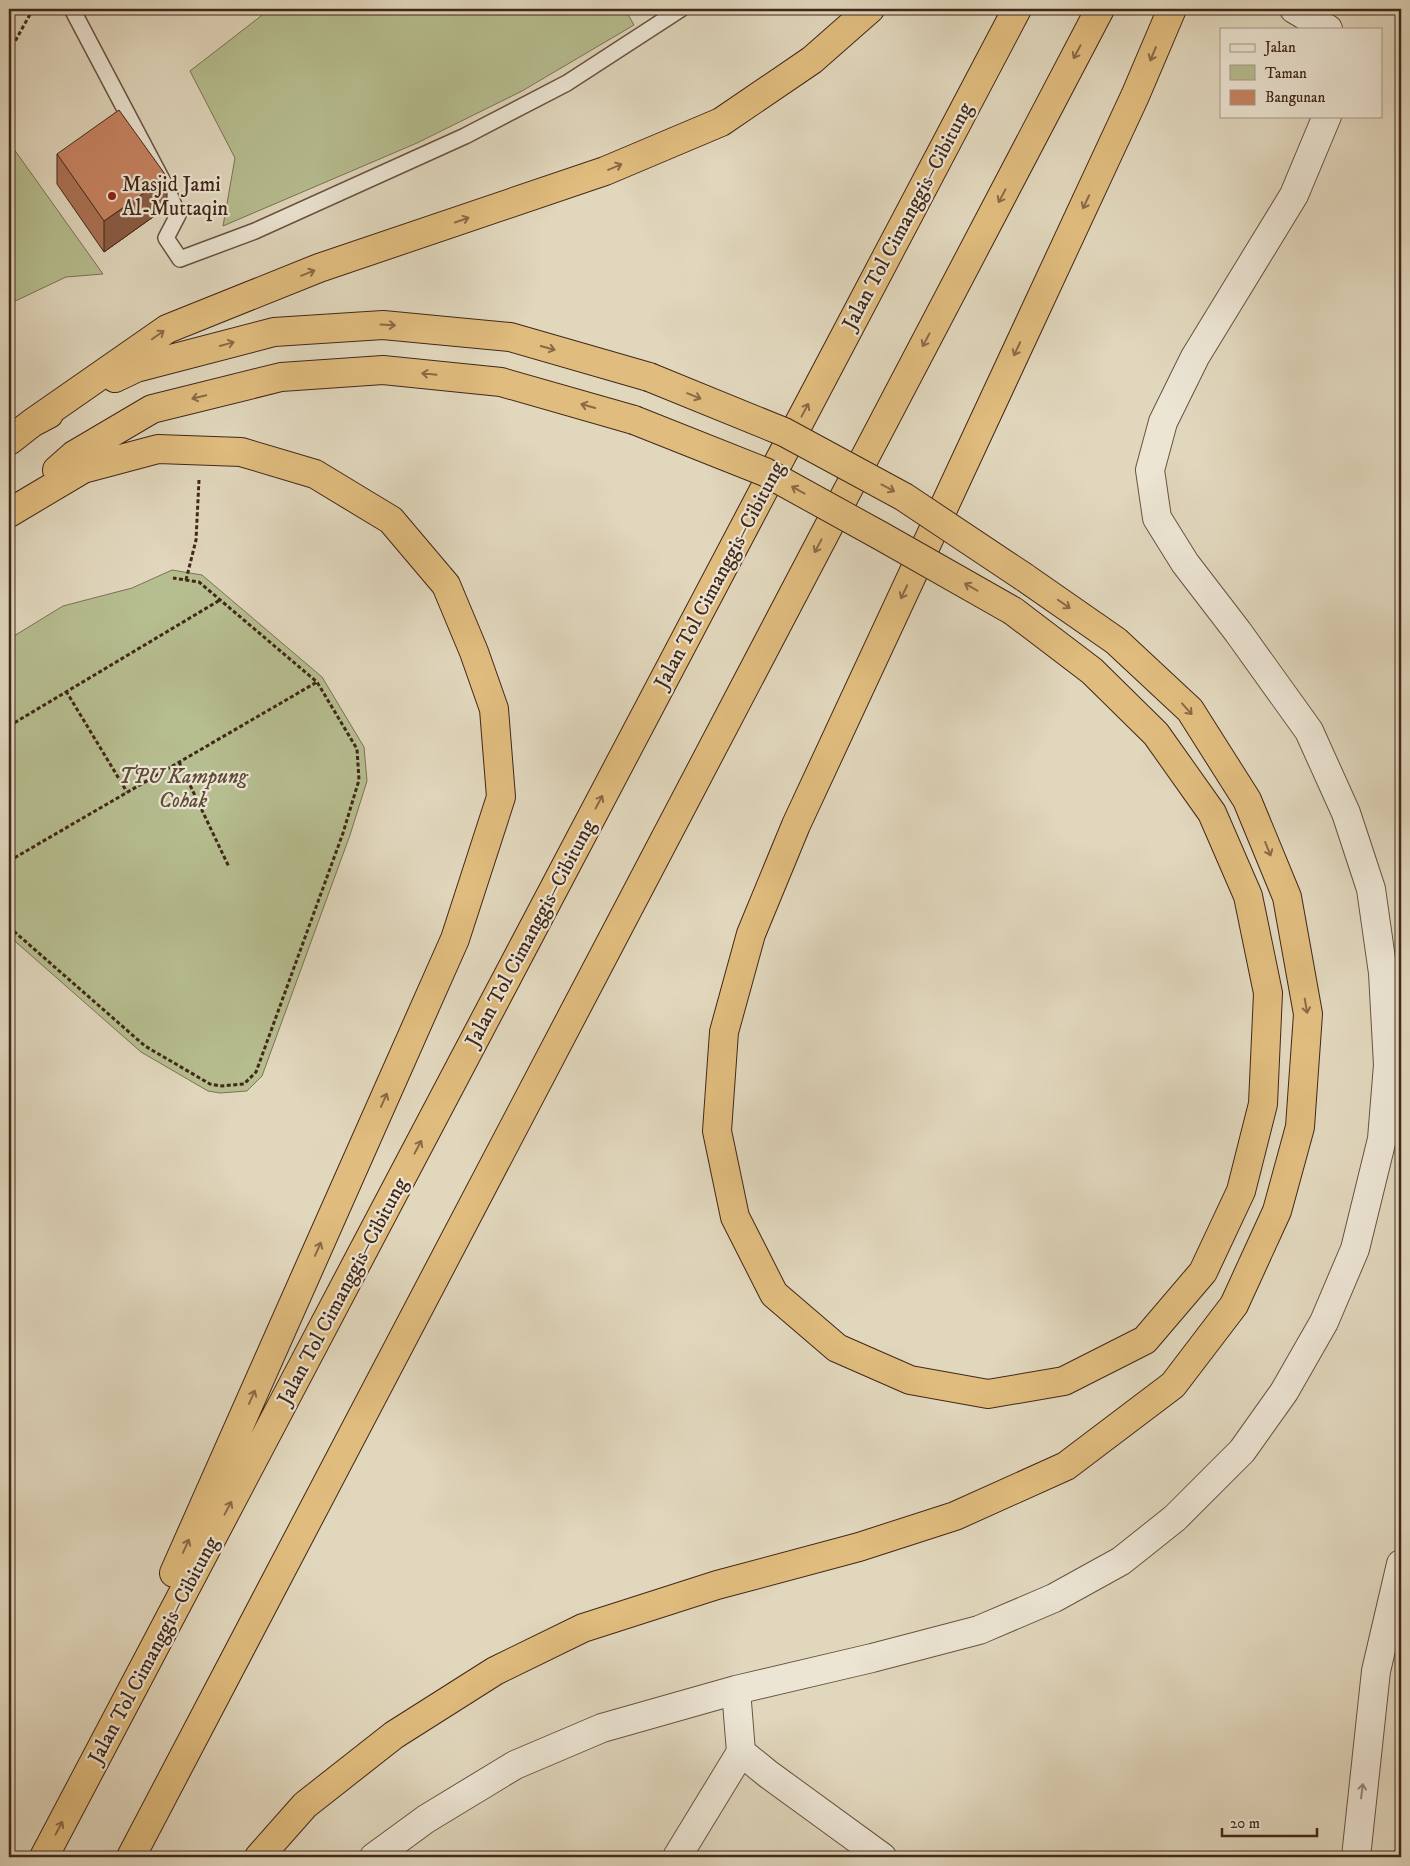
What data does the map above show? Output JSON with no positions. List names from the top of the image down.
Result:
{
  "streets": {
    "highway": ["Jalan Tol Cimanggis–Cibitung"]
  },
  "parks": ["TPU Kampung Cohak"],
  "places": ["Masjid Jami Al-Muttaqin"],
  "legend": ["Jalan", "Taman", "Bangunan"],
  "scale_bar": "20 m"
}
